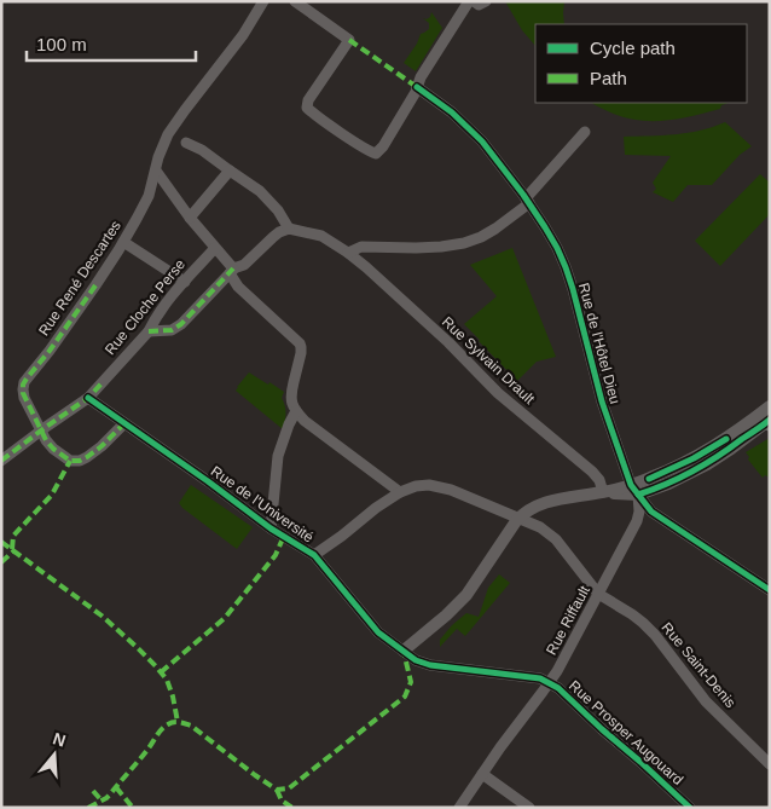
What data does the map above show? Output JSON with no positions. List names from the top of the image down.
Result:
{
  "streets": {
    "street": [
      "Rue René Descartes",
      "Rue Cloche Perse",
      "Rue de l'Hôtel Dieu",
      "Rue Sylvain Drault",
      "Rue de l'Université",
      "Rue Riffault",
      "Rue Saint-Denis",
      "Rue Prosper Augouard"
    ]
  },
  "crossings": [
    ["Rue René Descartes", "Rue Cloche Perse"],
    ["Rue René Descartes", "Rue de l'Université"],
    ["Rue Cloche Perse", "Rue de l'Université"],
    ["Rue de l'Hôtel Dieu", "Rue Riffault"],
    ["Rue de l'Université", "Rue Prosper Augouard"],
    ["Rue Riffault", "Rue Saint-Denis"],
    ["Rue Riffault", "Rue Prosper Augouard"]
  ],
  "legend": ["Cycle path", "Path"],
  "scale_bar": "100 m",
  "north": "top"
}
